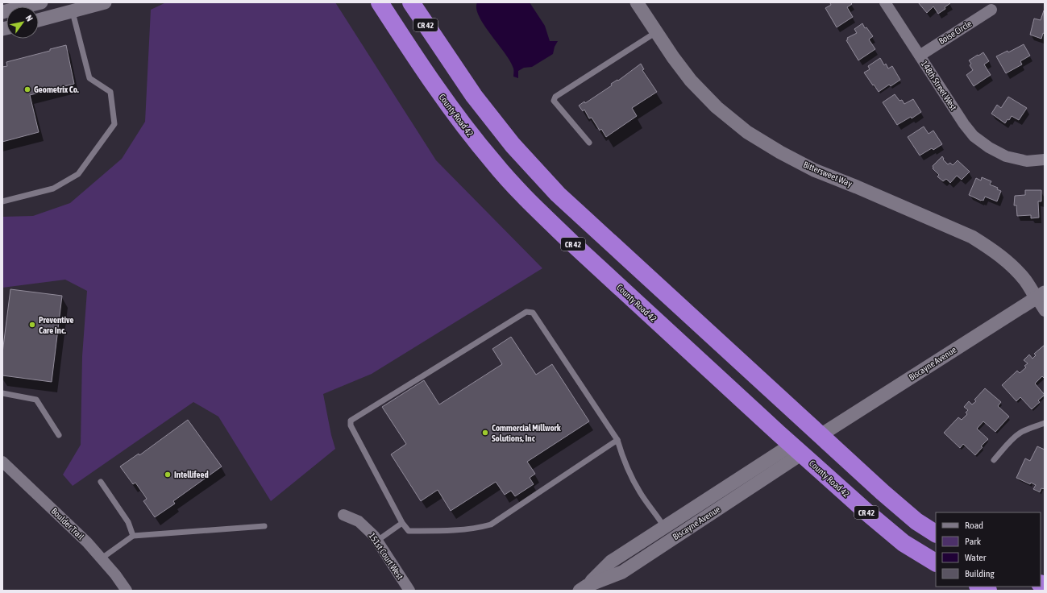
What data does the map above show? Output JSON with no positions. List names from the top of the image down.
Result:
{
  "streets": {
    "highway": ["CR 42", "County Road 42"],
    "street": [
      "Boise Circle",
      "148th Street West",
      "Bittersweet Way",
      "Biscayne Avenue",
      "Boulder Trail",
      "151st Court West"
    ]
  },
  "crossings": [
    ["CR 42", "Biscayne Avenue"],
    ["Boise Circle", "148th Street West"],
    ["County Road 42", "Biscayne Avenue"],
    ["Bittersweet Way", "Biscayne Avenue"]
  ],
  "places": [
    "Geometrix Co.",
    "Preventive Care Inc.",
    "Commercial Millwork Solutions, Inc",
    "Intellifeed"
  ],
  "legend": [
    "Road",
    "Park",
    "Water",
    "Building"
  ],
  "north": "top right"
}
